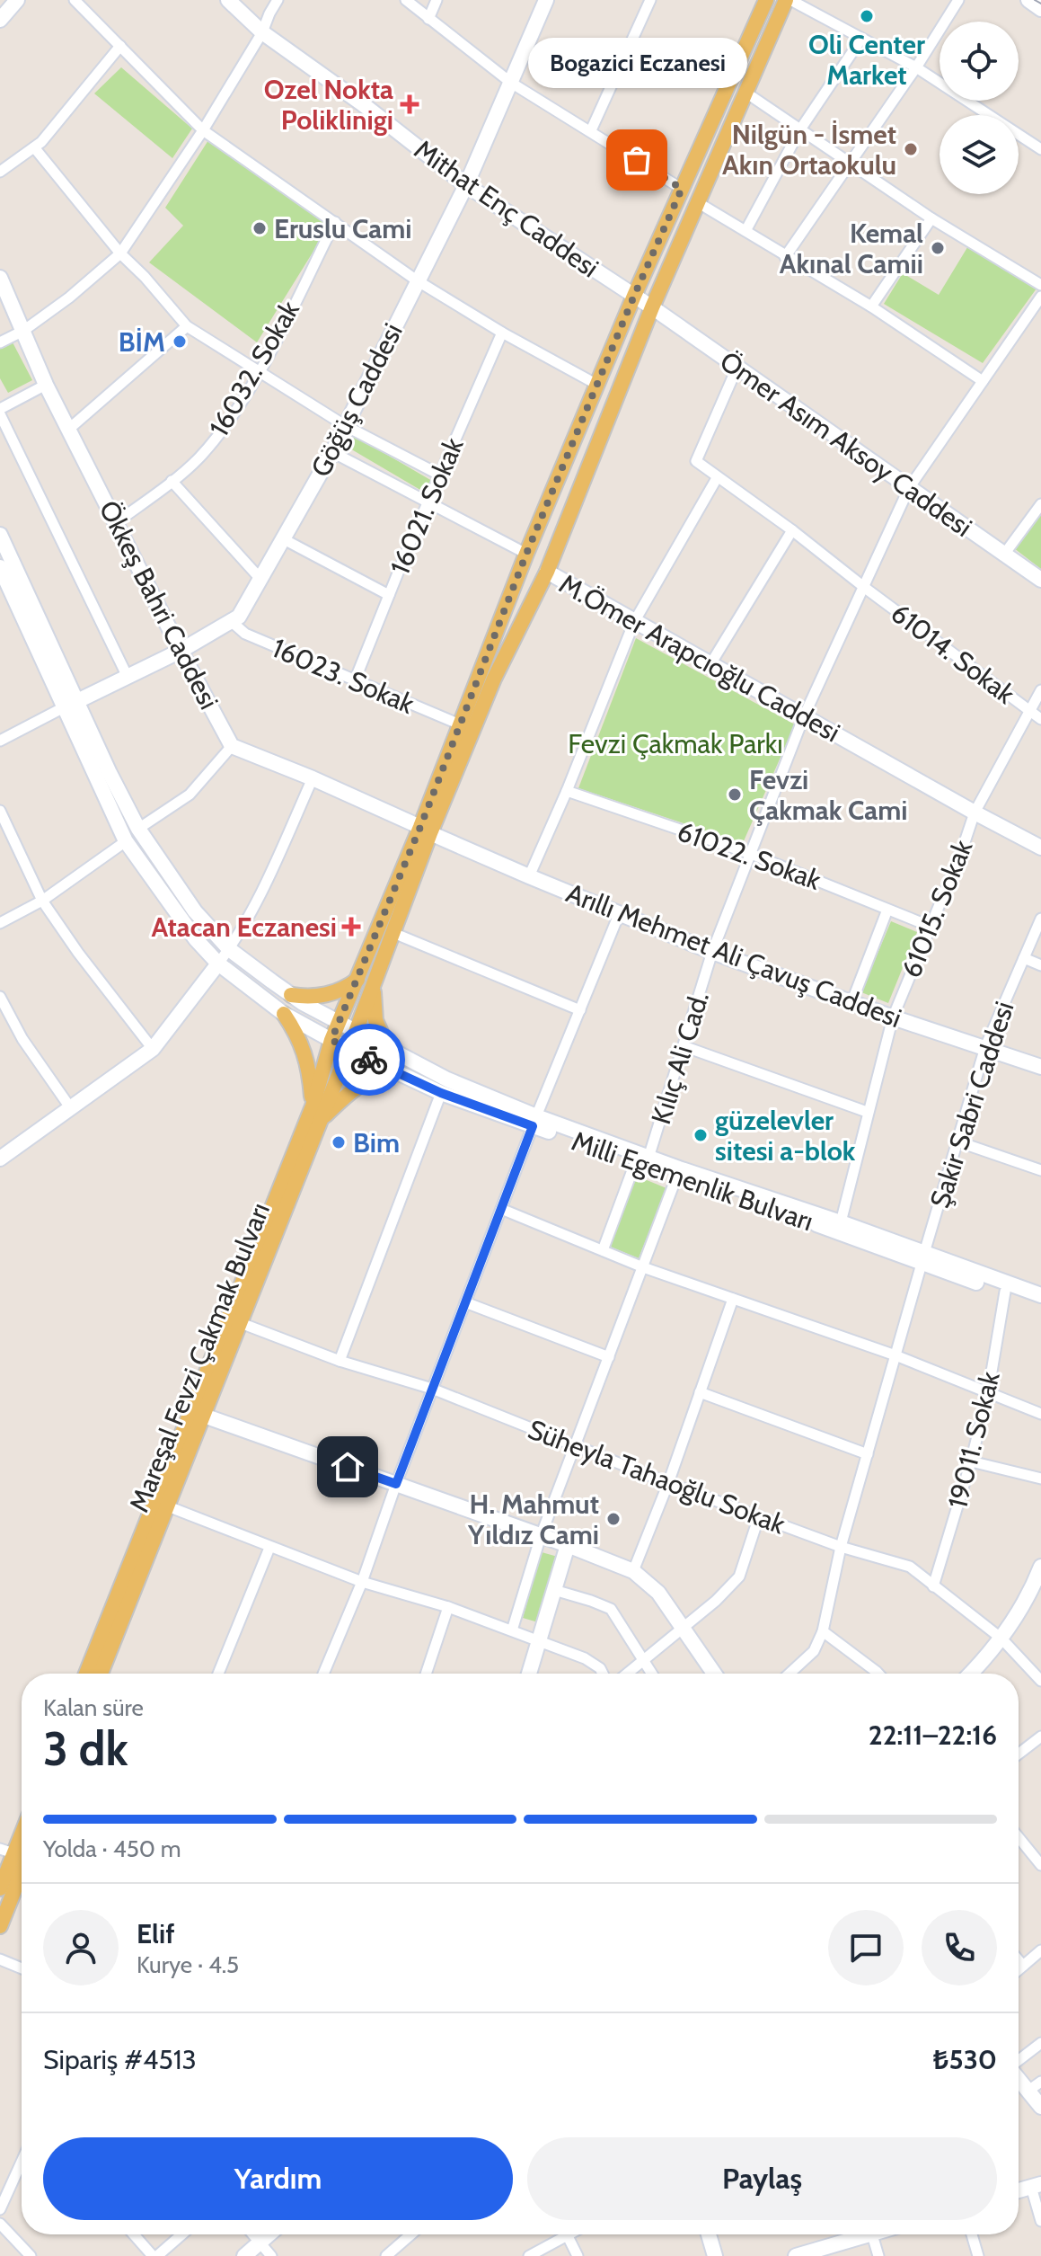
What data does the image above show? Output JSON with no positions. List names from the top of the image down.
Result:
{
  "streets": {
    "main road": ["Mareşal Fevzi Çakmak Bulvarı"],
    "street": [
      "Mithat Enç Caddesi",
      "16032. Sokak",
      "Göğüş Caddesi",
      "Ömer Asım Aksoy Caddesi",
      "16021. Sokak",
      "Ökkeş Bahri Caddesi",
      "61014. Sokak",
      "M.Ömer Arapcıoğlu Caddesi",
      "16023. Sokak",
      "61022. Sokak",
      "61015. Sokak",
      "Arıllı Mehmet Ali Çavuş Caddesi",
      "Kılıç Ali Cad.",
      "Şakir Sabri Caddesi",
      "Milli Egemenlik Bulvarı",
      "19011. Sokak",
      "Süheyla Tahaoğlu Sokak"
    ]
  },
  "crossings": [
    ["Mithat Enç Caddesi", "Göğüş Caddesi"],
    ["Mithat Enç Caddesi", "Ömer Asım Aksoy Caddesi"],
    ["16032. Sokak", "Ökkeş Bahri Caddesi"],
    ["Göğüş Caddesi", "Ökkeş Bahri Caddesi"],
    ["Göğüş Caddesi", "16023. Sokak"],
    ["Göğüş Caddesi", "Milli Egemenlik Bulvarı"],
    ["Ömer Asım Aksoy Caddesi", "Kılıç Ali Cad."],
    ["16021. Sokak", "16023. Sokak"],
    ["61014. Sokak", "61015. Sokak"],
    ["61014. Sokak", "Kılıç Ali Cad."],
    ["M.Ömer Arapcıoğlu Caddesi", "61015. Sokak"],
    ["M.Ömer Arapcıoğlu Caddesi", "Kılıç Ali Cad."],
    ["61022. Sokak", "61015. Sokak"],
    ["61022. Sokak", "Kılıç Ali Cad."],
    ["61015. Sokak", "Arıllı Mehmet Ali Çavuş Caddesi"],
    ["61015. Sokak", "Milli Egemenlik Bulvarı"],
    ["Arıllı Mehmet Ali Çavuş Caddesi", "Kılıç Ali Cad."],
    ["Arıllı Mehmet Ali Çavuş Caddesi", "Şakir Sabri Caddesi"],
    ["Arıllı Mehmet Ali Çavuş Caddesi", "Mareşal Fevzi Çakmak Bulvarı"],
    ["Kılıç Ali Cad.", "Milli Egemenlik Bulvarı"],
    ["Şakir Sabri Caddesi", "Milli Egemenlik Bulvarı"],
    ["Şakir Sabri Caddesi", "Süheyla Tahaoğlu Sokak"],
    ["Milli Egemenlik Bulvarı", "Mareşal Fevzi Çakmak Bulvarı"],
    ["Milli Egemenlik Bulvarı", "19011. Sokak"],
    ["Mareşal Fevzi Çakmak Bulvarı", "Süheyla Tahaoğlu Sokak"],
    ["19011. Sokak", "Süheyla Tahaoğlu Sokak"]
  ],
  "parks": ["Fevzi Çakmak Parkı"],
  "places": {
    "other": [
      "Oli Center Market",
      "Nilgün - İsmet Akın Ortaokulu",
      "Bogazici Eczanesi",
      "Eruslu Cami",
      "Kemal Akınal Camii",
      "BİM",
      "Fevzi Çakmak Cami",
      "güzelevler sitesi a-blok",
      "Bim",
      "H. Mahmut Yıldız Cami"
    ],
    "health": ["Ozel Nokta Poliklinigi", "Atacan Eczanesi"]
  },
  "page": {
    "bubble": "Bogazici Eczanesi",
    "heading": ["3 dk", "Kalan süre", "22:11–22:16"],
    "panel": [
      "Elif",
      "Kurye · 4.5",
      "Sipariş #4513",
      "₺530"
    ],
    "bar": "Yolda · 450 m",
    "buttons": ["Yardım", "Paylaş"]
  }
}
